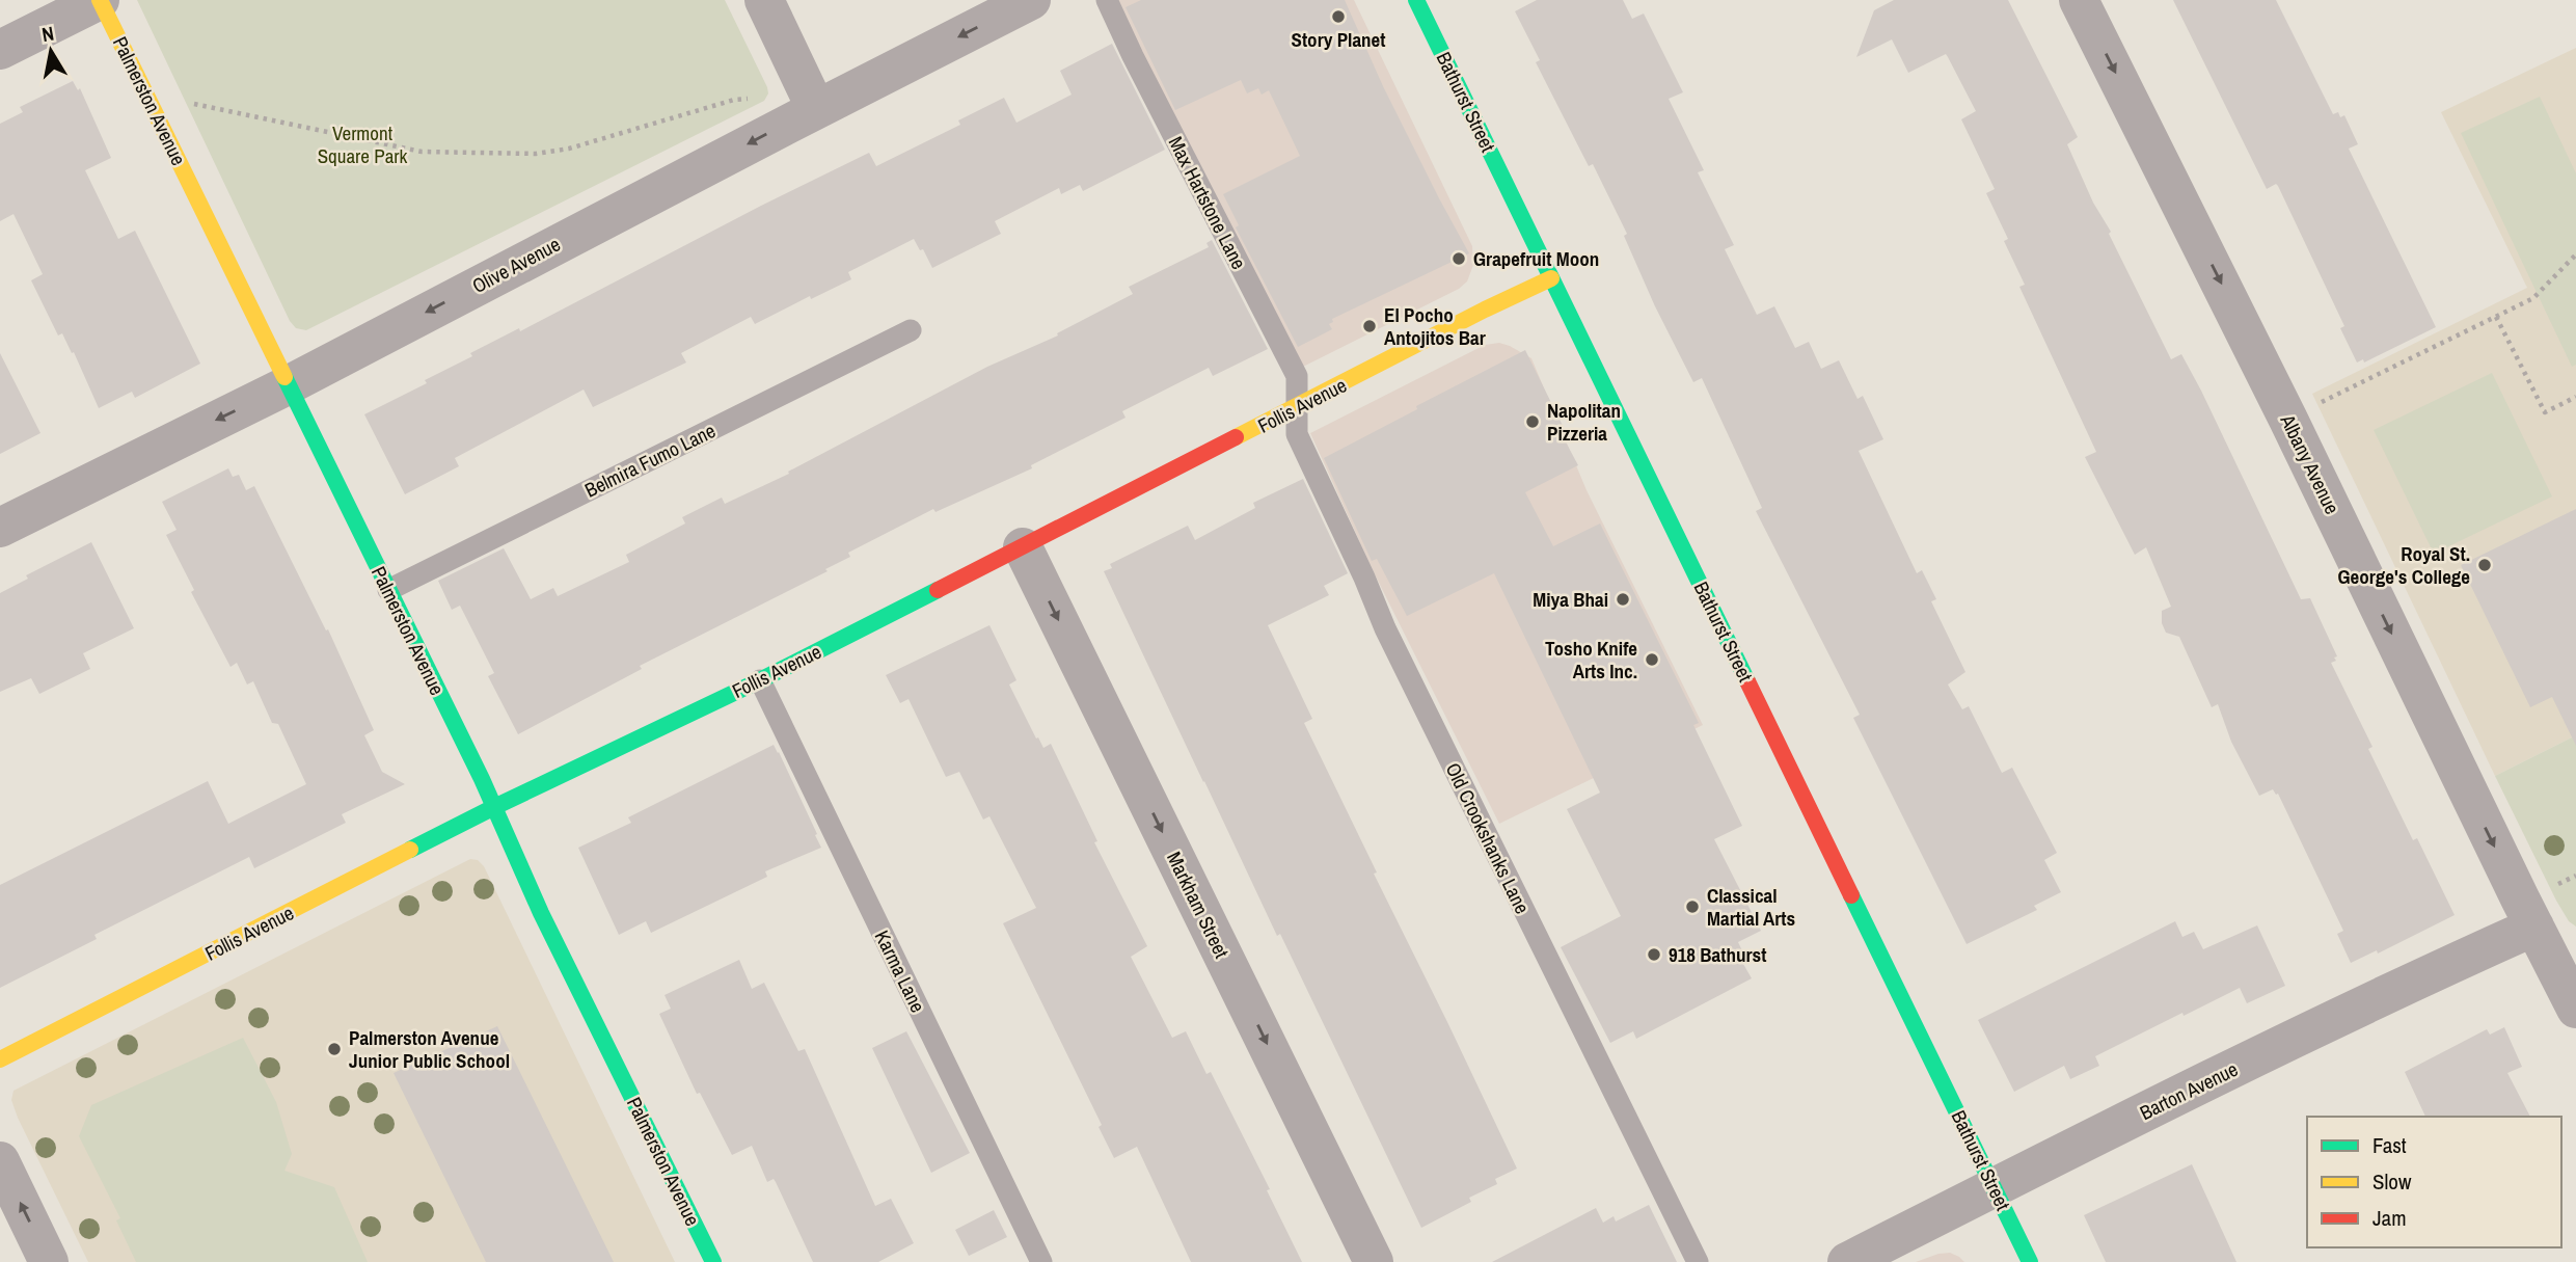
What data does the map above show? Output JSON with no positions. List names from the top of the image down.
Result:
{
  "streets": {
    "street": [
      "Palmerston Avenue",
      "Bathurst Street",
      "Olive Avenue",
      "Follis Avenue",
      "Albany Avenue",
      "Markham Street",
      "Barton Avenue"
    ],
    "lane": [
      "Max Hartstone Lane",
      "Belmira Fumo Lane",
      "Old Crookshanks Lane",
      "Karma Lane"
    ]
  },
  "crossings": [
    ["Palmerston Avenue", "Olive Avenue"],
    ["Palmerston Avenue", "Follis Avenue"],
    ["Palmerston Avenue", "Belmira Fumo Lane"],
    ["Bathurst Street", "Follis Avenue"],
    ["Bathurst Street", "Barton Avenue"],
    ["Max Hartstone Lane", "Follis Avenue"],
    ["Max Hartstone Lane", "Old Crookshanks Lane"],
    ["Follis Avenue", "Old Crookshanks Lane"],
    ["Follis Avenue", "Markham Street"],
    ["Follis Avenue", "Karma Lane"],
    ["Albany Avenue", "Barton Avenue"]
  ],
  "one_way": ["Olive Avenue", "Albany Avenue", "Markham Street"],
  "parks": ["Vermont Square Park"],
  "places": [
    "Story Planet",
    "Grapefruit Moon",
    "El Pocho Antojitos Bar",
    "Napolitan Pizzeria",
    "Royal St. George's College",
    "Miya Bhai",
    "Tosho Knife Arts Inc.",
    "Classical Martial Arts",
    "918 Bathurst",
    "Palmerston Avenue Junior Public School"
  ],
  "legend": ["Fast", "Slow", "Jam"],
  "north": "top"
}
